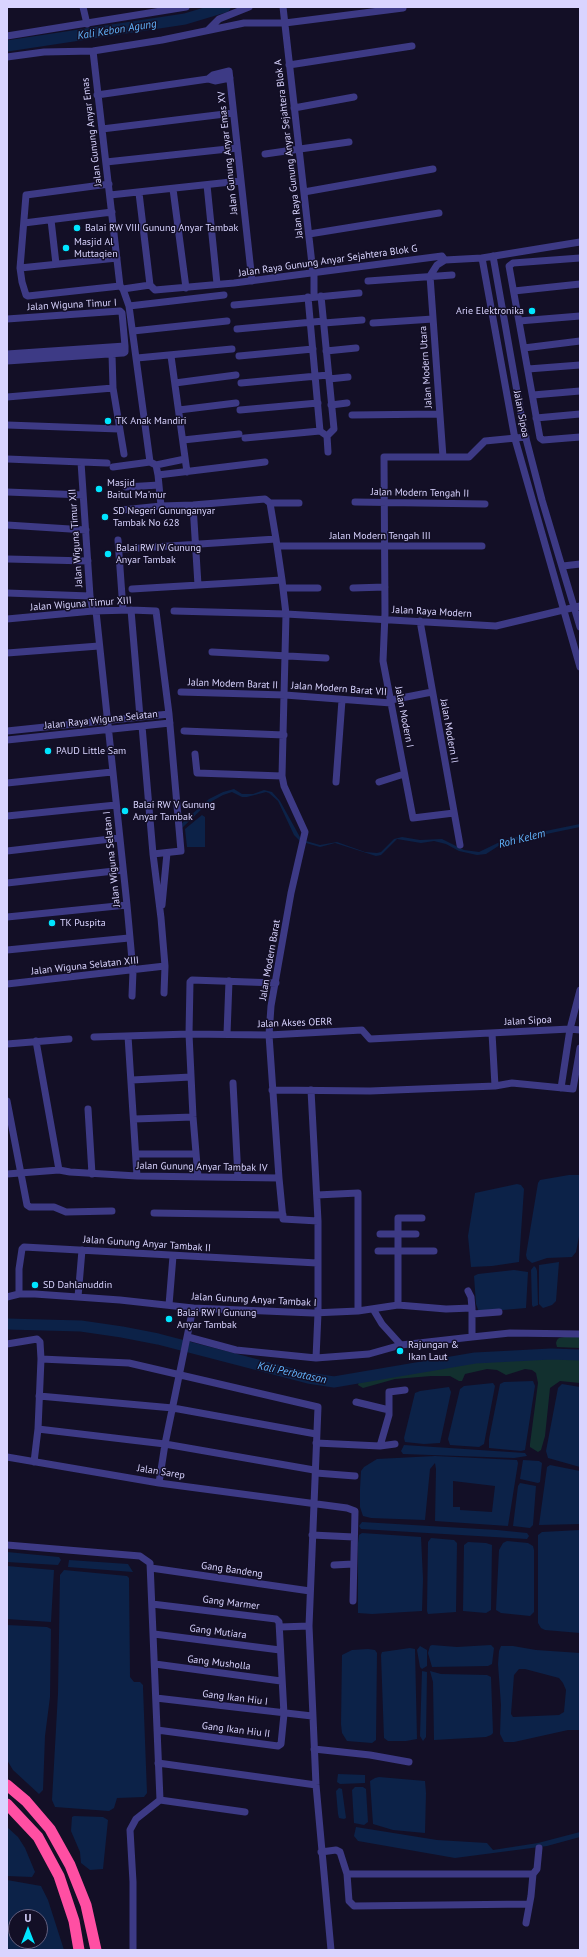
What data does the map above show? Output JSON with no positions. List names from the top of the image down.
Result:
{
  "streets": {
    "street": [
      "Jalan Gunung Anyar Emas",
      "Jalan Raya Gunung Anyar Sejahtera Blok A",
      "Jalan Gunung Anyar Emas XV",
      "Jalan Raya Gunung Anyar Sejahtera Blok G",
      "Jalan Wiguna Timur I",
      "Jalan Modern Utara",
      "Jalan Sipoa",
      "Jalan Modern Tengah II",
      "Jalan Modern Tengah III",
      "Jalan Wiguna Timur XII",
      "Jalan Wiguna Timur XIII",
      "Jalan Raya Modern",
      "Jalan Modern Barat II",
      "Jalan Modern Barat VII",
      "Jalan Modern I",
      "Jalan Raya Wiguna Selatan",
      "Jalan Modern II",
      "Jalan Wiguna Selatan I",
      "Jalan Modern Barat",
      "Jalan Wiguna Selatan XIII",
      "Jalan Akses OERR",
      "Jalan Gunung Anyar Tambak IV",
      "Jalan Gunung Anyar Tambak II",
      "Jalan Gunung Anyar Tambak I",
      "Jalan Sarep",
      "Gang Bandeng",
      "Gang Marmer",
      "Gang Mutiara",
      "Gang Musholla",
      "Gang Ikan Hiu I",
      "Gang Ikan Hiu II"
    ]
  },
  "crossings": [
    ["Jalan Gunung Anyar Emas", "Jalan Gunung Anyar Emas XV"],
    ["Jalan Raya Gunung Anyar Sejahtera Blok A", "Jalan Raya Gunung Anyar Sejahtera Blok G"],
    ["Jalan Gunung Anyar Emas XV", "Jalan Raya Gunung Anyar Sejahtera Blok G"],
    ["Jalan Raya Gunung Anyar Sejahtera Blok G", "Jalan Sipoa"],
    ["Jalan Modern Utara", "Jalan Modern I"],
    ["Jalan Sipoa", "Jalan Raya Modern"],
    ["Jalan Sipoa", "Jalan Akses OERR"],
    ["Jalan Modern Tengah II", "Jalan Modern I"],
    ["Jalan Modern Tengah III", "Jalan Modern I"],
    ["Jalan Modern Tengah III", "Jalan Modern Barat"],
    ["Jalan Wiguna Timur XII", "Jalan Wiguna Timur XIII"],
    ["Jalan Wiguna Timur XII", "Jalan Wiguna Selatan I"],
    ["Jalan Wiguna Timur XIII", "Jalan Raya Wiguna Selatan"],
    ["Jalan Raya Modern", "Jalan Modern I"],
    ["Jalan Raya Modern", "Jalan Modern II"],
    ["Jalan Raya Modern", "Jalan Modern Barat"],
    ["Jalan Modern Barat II", "Jalan Modern Barat VII"],
    ["Jalan Modern Barat II", "Jalan Modern Barat"],
    ["Jalan Modern Barat VII", "Jalan Modern I"],
    ["Jalan Modern Barat VII", "Jalan Modern II"],
    ["Jalan Modern Barat VII", "Jalan Modern Barat"],
    ["Jalan Modern I", "Jalan Modern II"],
    ["Jalan Raya Wiguna Selatan", "Jalan Wiguna Selatan I"],
    ["Jalan Wiguna Selatan I", "Jalan Wiguna Selatan XIII"],
    ["Jalan Modern Barat", "Jalan Akses OERR"],
    ["Jalan Modern Barat", "Jalan Gunung Anyar Tambak IV"],
    ["Jalan Gunung Anyar Tambak II", "Jalan Gunung Anyar Tambak I"],
    ["Gang Ikan Hiu I", "Gang Ikan Hiu II"]
  ],
  "water": ["Kali Kebon Agung", "Roh Kelem", "Kali Perbatasan"],
  "places": [
    "Balai RW VIII Gunung Anyar Tambak",
    "Masjid Al Muttaqien",
    "Arie Elektronika",
    "TK Anak Mandiri",
    "Masjid Baitul Ma'mur",
    "SD Negeri Gununganyar Tambak No 628",
    "Balai RW IV Gunung Anyar Tambak",
    "PAUD Little Sam",
    "Balai RW V Gunung Anyar Tambak",
    "TK Puspita",
    "SD Dahlanuddin",
    "Balai RW I Gunung Anyar Tambak",
    "Rajungan & Ikan Laut"
  ],
  "north": "top"
}
